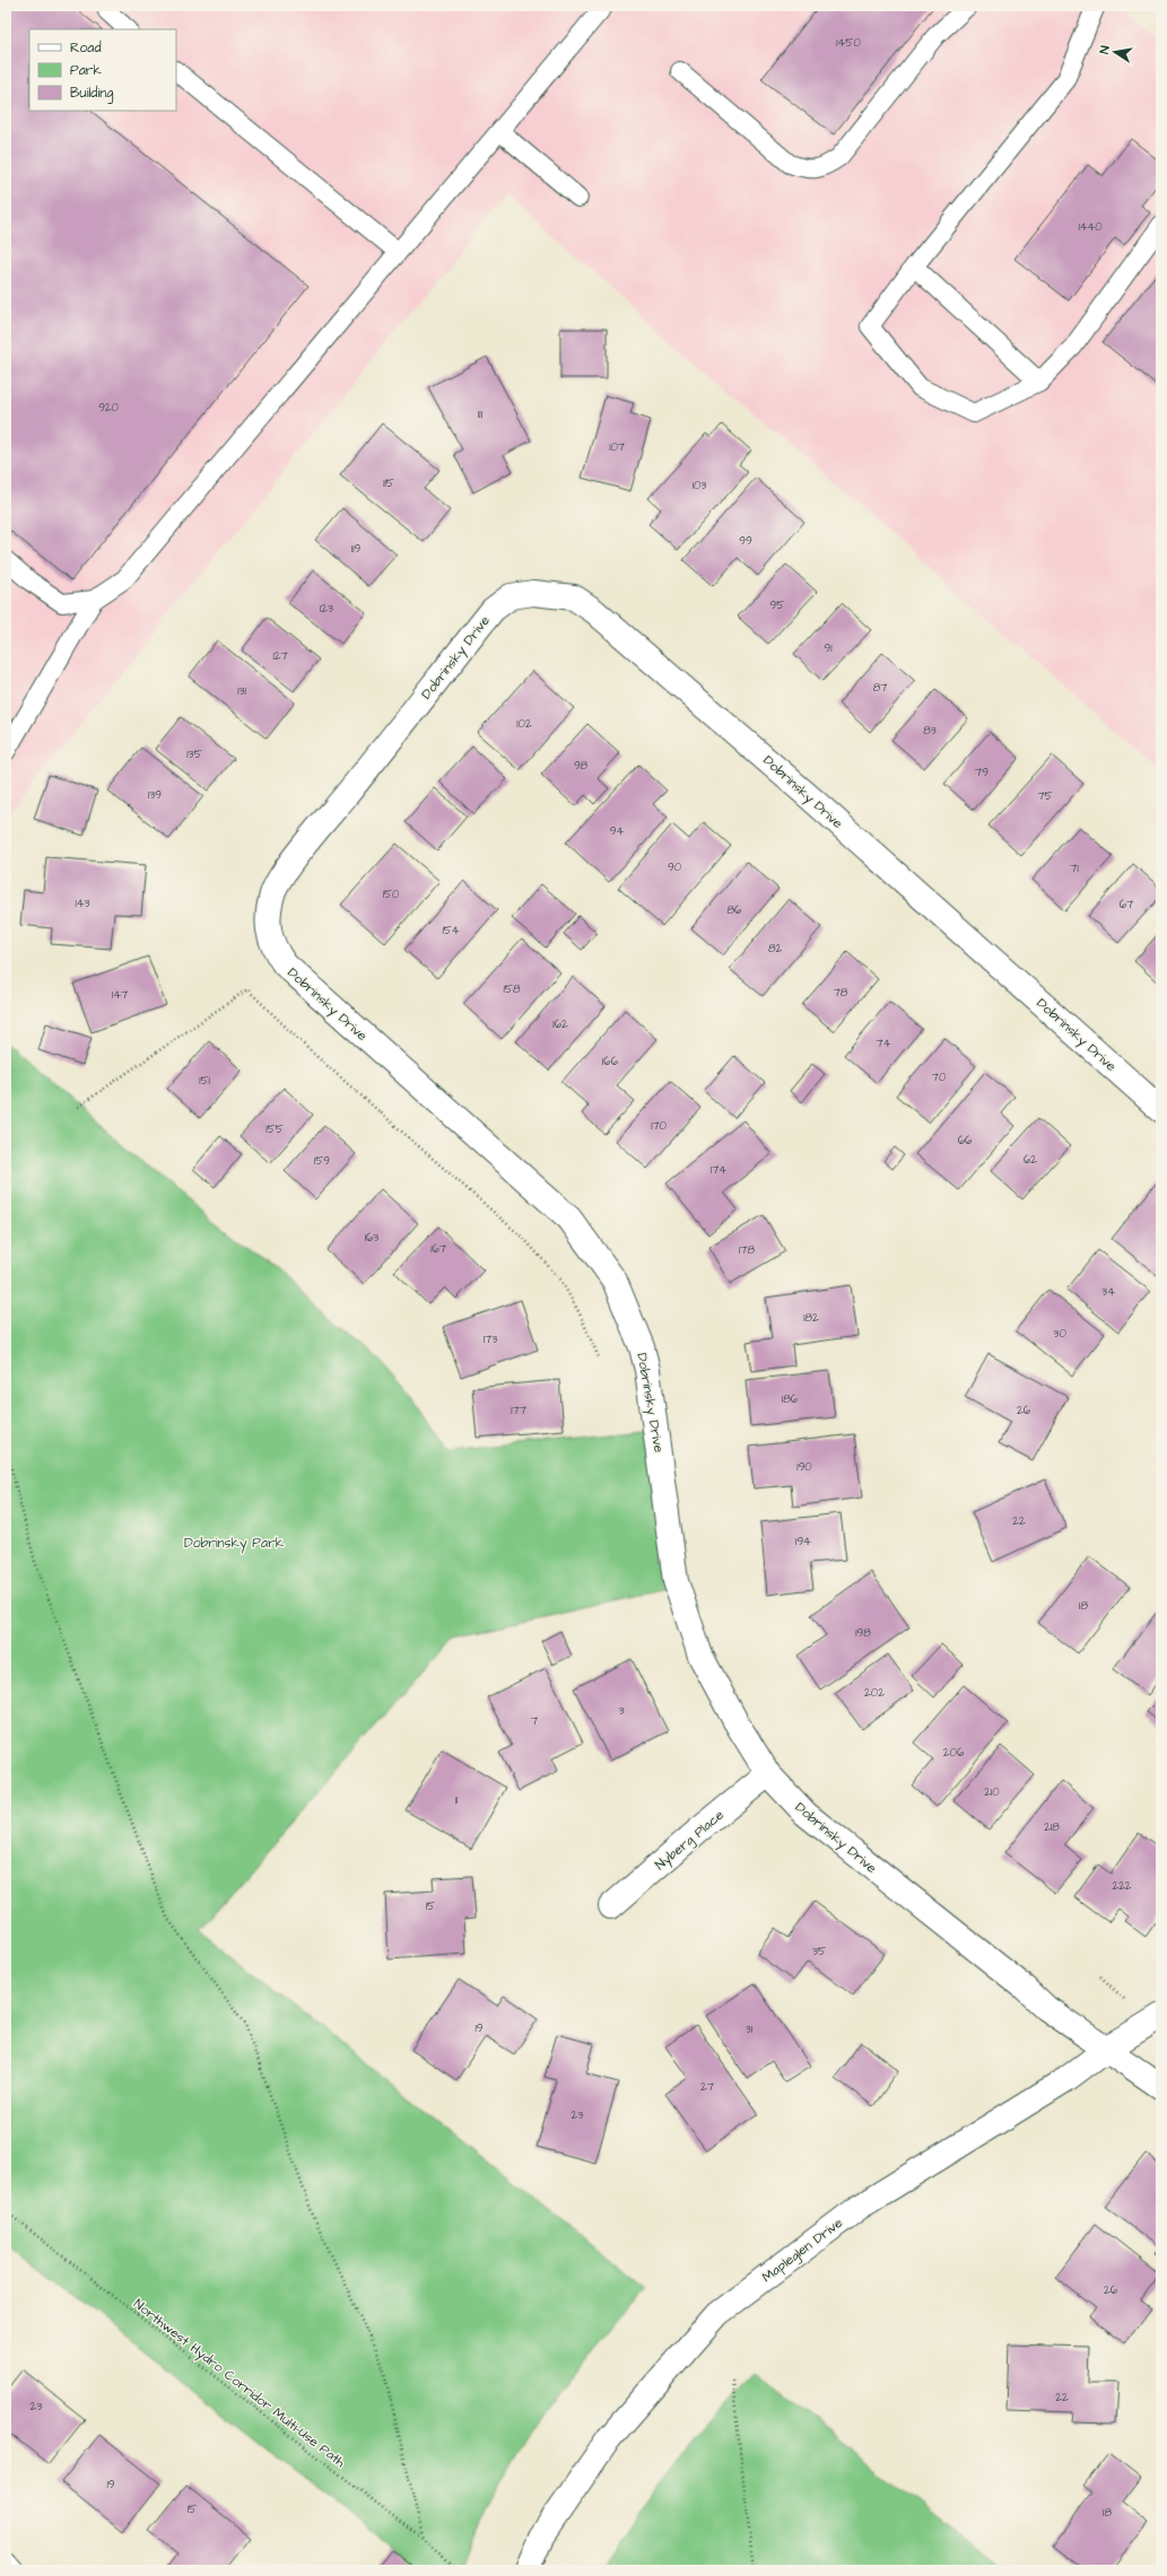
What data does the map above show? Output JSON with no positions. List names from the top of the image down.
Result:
{
  "streets": {
    "street": ["Dobrinsky Drive", "Nyberg Place", "Mapleglen Drive"],
    "path": ["Northwest Hydro Corridor Multi-Use Path"]
  },
  "crossings": [
    ["Dobrinsky Drive", "Nyberg Place"],
    ["Dobrinsky Drive", "Mapleglen Drive"]
  ],
  "parks": ["Dobrinsky Park"],
  "house_numbers": [
    "1450",
    "1440",
    "920",
    "111",
    "107",
    "115",
    "103",
    "99",
    "119",
    "95",
    "123",
    "91",
    "127",
    "87",
    "131",
    "102",
    "83",
    "135",
    "98",
    "79",
    "139",
    "75",
    "94",
    "90",
    "71",
    "150",
    "143",
    "67",
    "86",
    "154",
    "82",
    "158",
    "78",
    "147",
    "162",
    "74",
    "166",
    "70",
    "151",
    "170",
    "155",
    "66",
    "62",
    "159",
    "174",
    "163",
    "167",
    "178",
    "34",
    "182",
    "30",
    "173",
    "186",
    "177",
    "26",
    "190",
    "22",
    "194",
    "18",
    "198",
    "202",
    "3",
    "7",
    "206",
    "210",
    "11",
    "218",
    "222",
    "15",
    "35",
    "19",
    "31",
    "27",
    "23",
    "26",
    "22",
    "23",
    "19",
    "15",
    "18"
  ],
  "legend": ["Road", "Park", "Building"],
  "north": "left"
}
